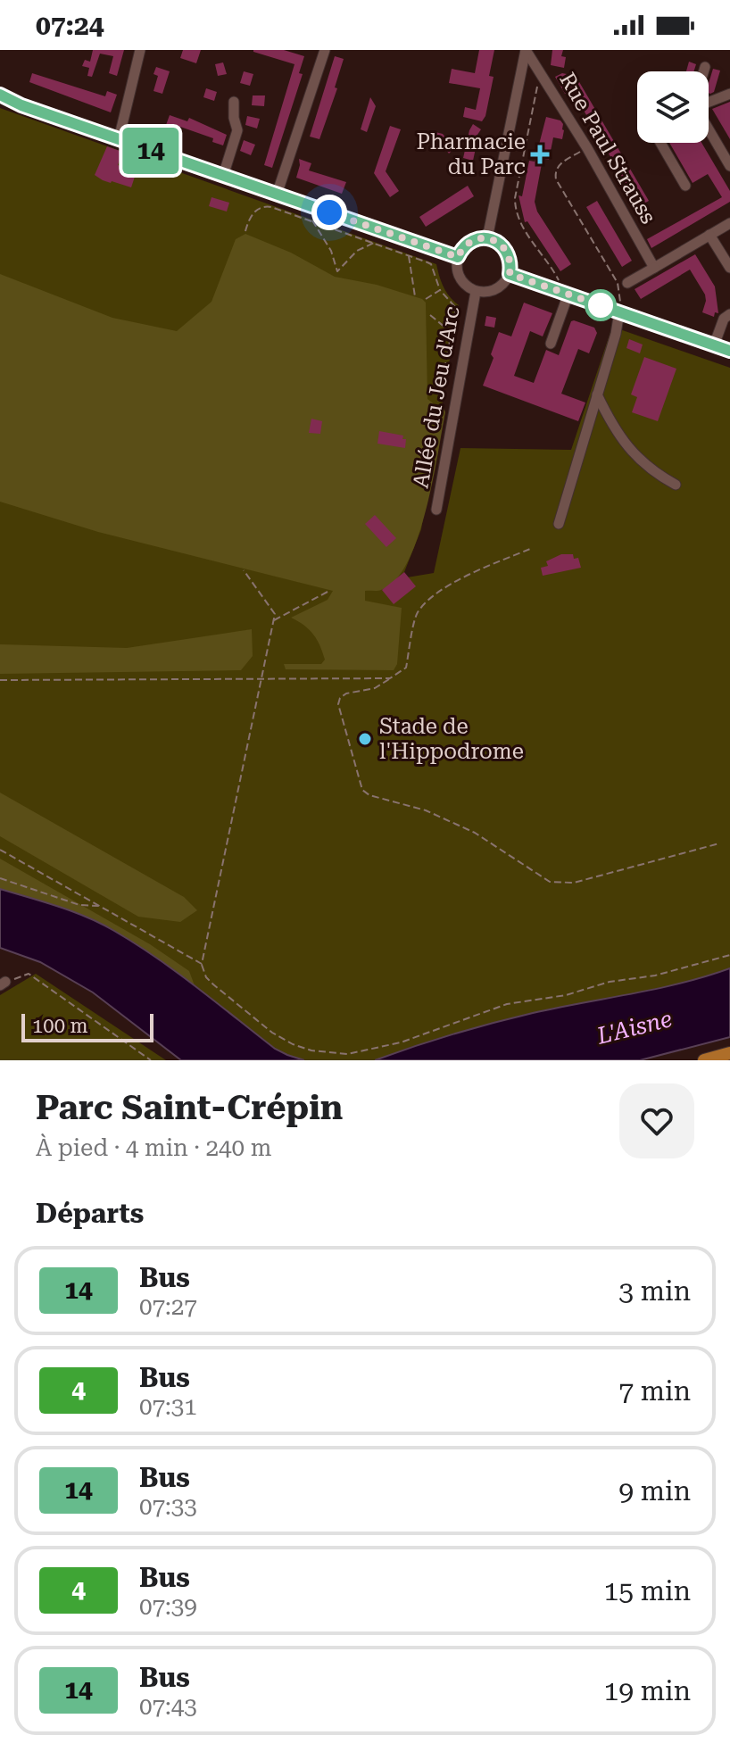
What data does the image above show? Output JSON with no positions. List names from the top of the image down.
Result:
{
  "streets": {
    "street": ["Rue Paul Strauss", "Allée du Jeu d'Arc"]
  },
  "water": ["L'Aisne"],
  "places": {
    "health": ["Pharmacie du Parc"],
    "other": ["Stade de l'Hippodrome"]
  },
  "lines": ["bus line 14"],
  "scale_bar": "100 m",
  "page": {
    "status": "07:24",
    "on_map": "14",
    "scale": "100 m",
    "heading": [
      ["Parc Saint-Crépin", "À pied · 4 min · 240 m"],
      "Départs"
    ],
    "list": [
      {
        "mark": "14",
        "name": "Bus",
        "note": "07:27",
        "value": "3 min"
      },
      {
        "mark": "4",
        "name": "Bus",
        "note": "07:31",
        "value": "7 min"
      },
      {
        "mark": "14",
        "name": "Bus",
        "note": "07:33",
        "value": "9 min"
      },
      {
        "mark": "4",
        "name": "Bus",
        "note": "07:39",
        "value": "15 min"
      },
      {
        "mark": "14",
        "name": "Bus",
        "note": "07:43",
        "value": "19 min"
      }
    ]
  }
}
